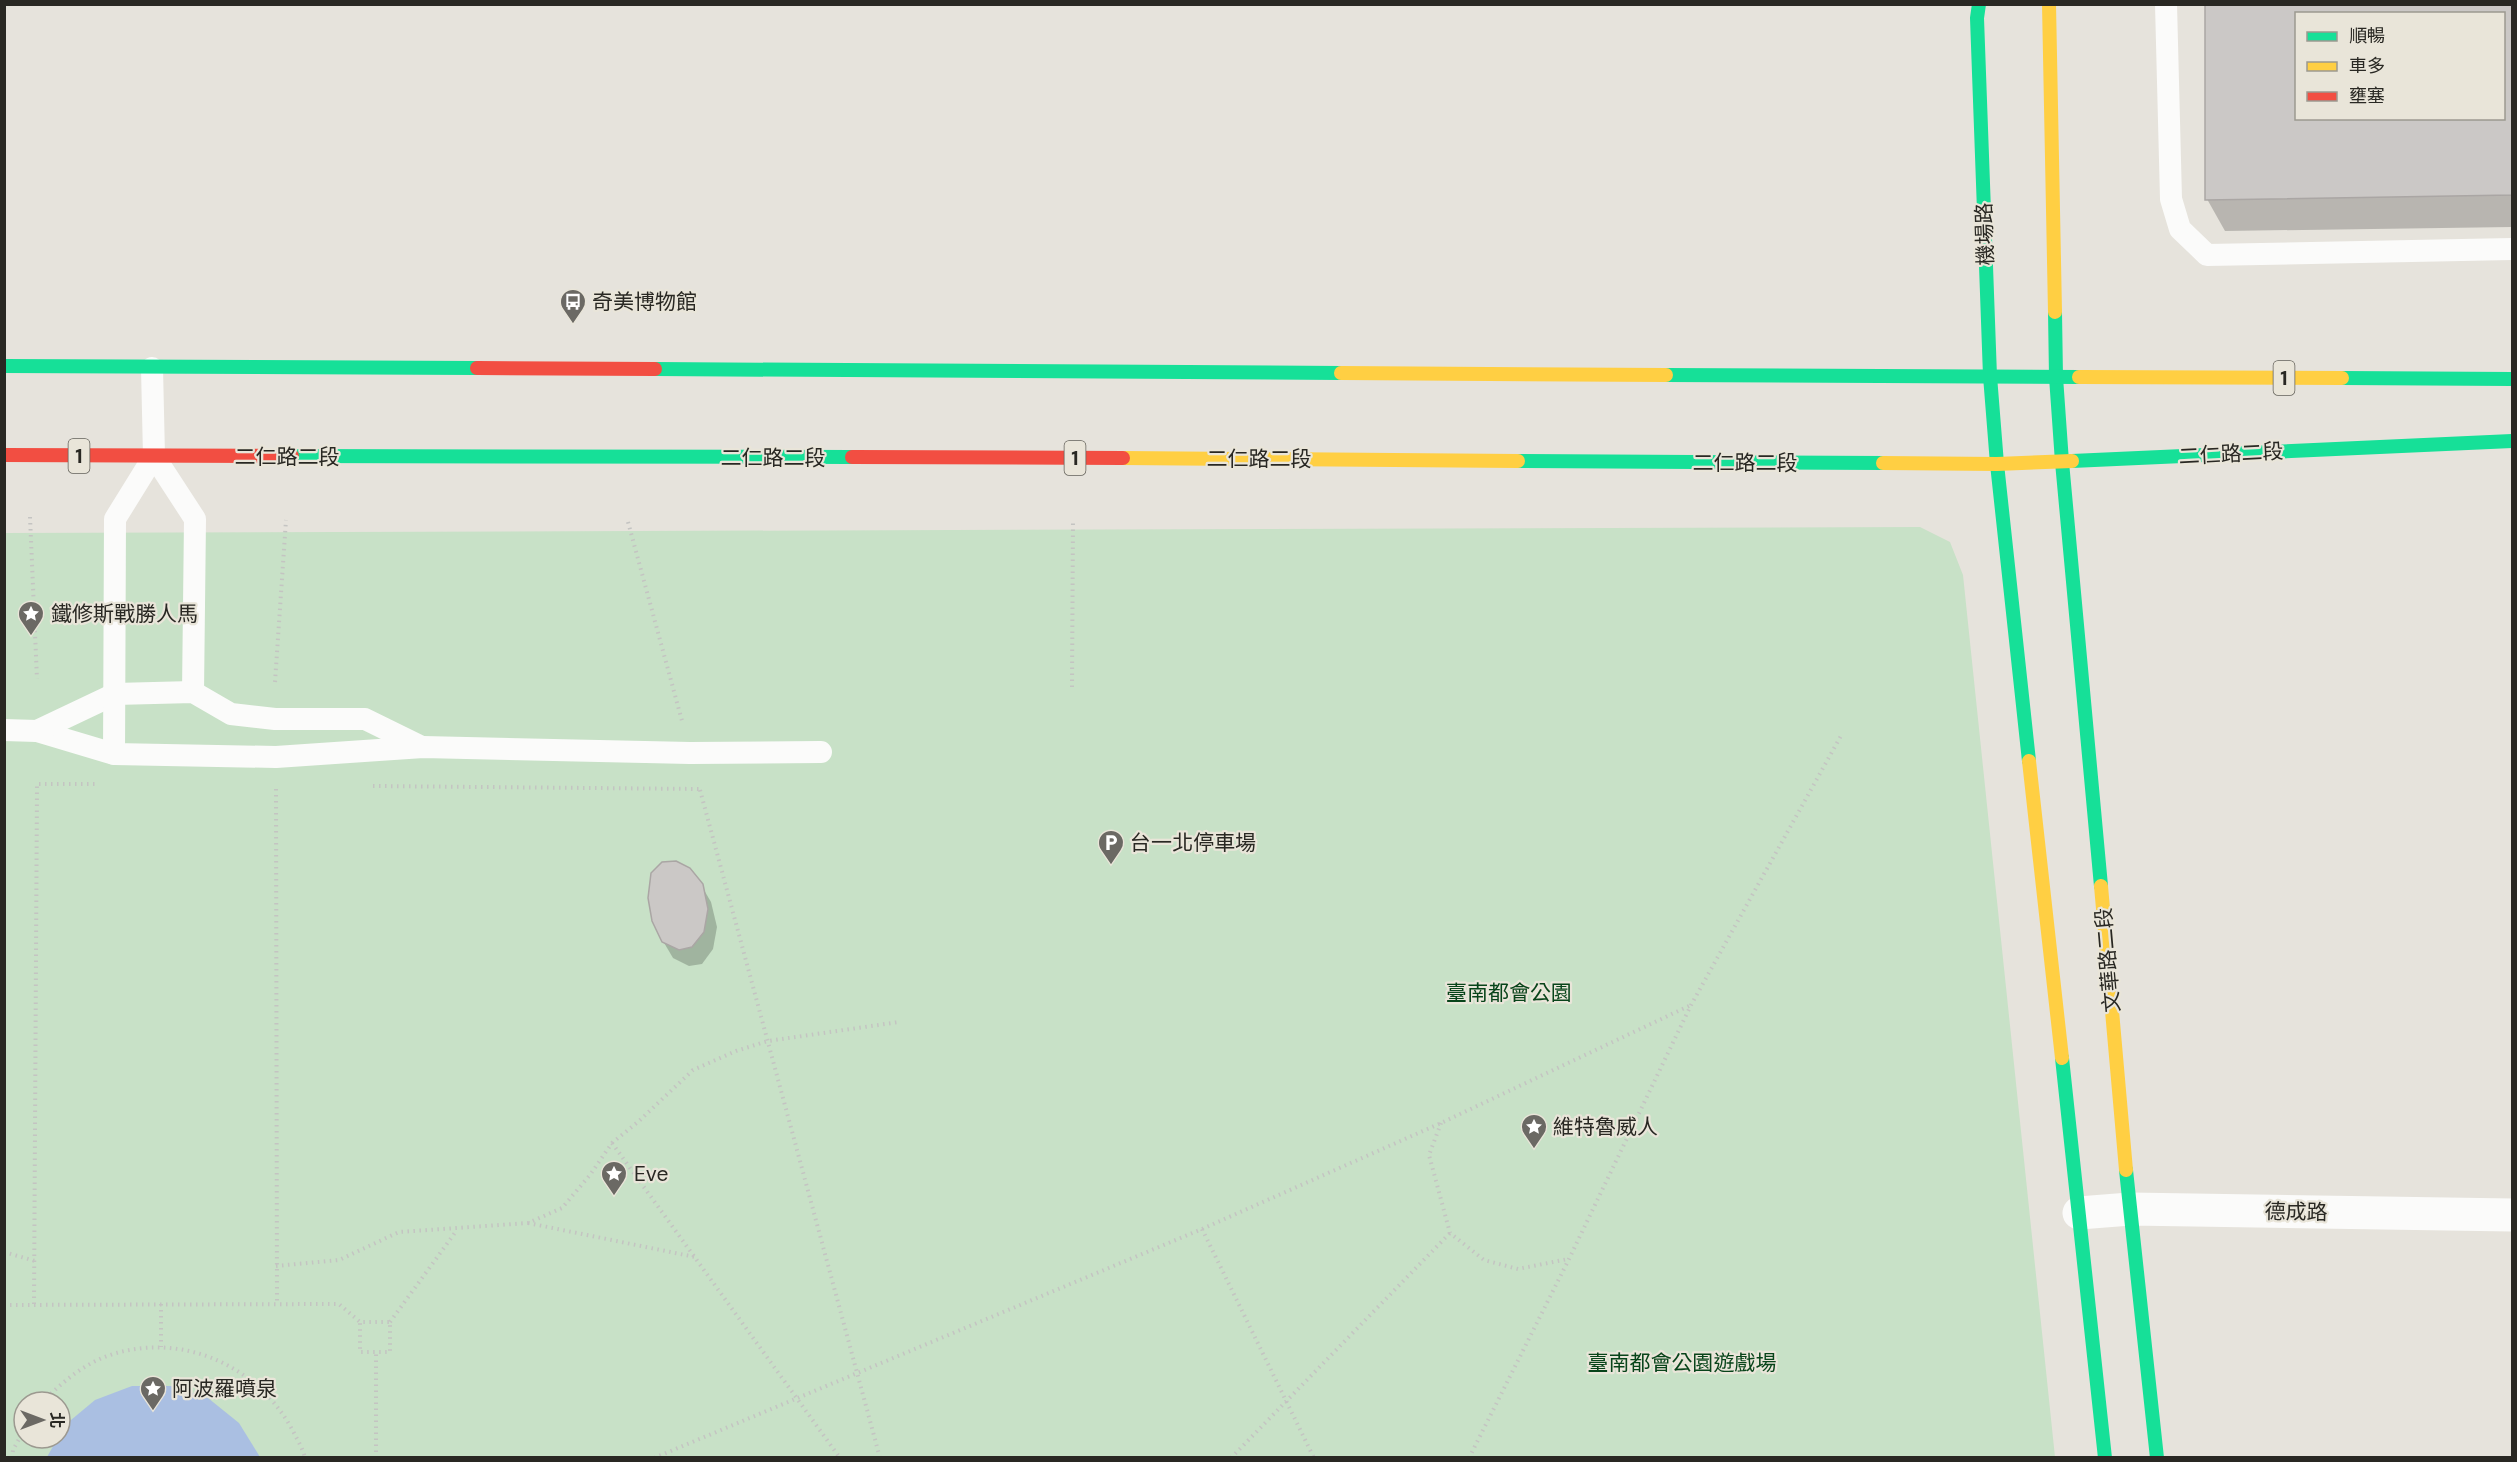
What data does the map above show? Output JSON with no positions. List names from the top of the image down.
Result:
{
  "streets": {
    "main road": [
      "機場路",
      "1",
      "二仁路二段",
      "文華路二段"
    ],
    "street": ["德成路"]
  },
  "crossings": [
    ["機場路", "1"],
    ["機場路", "二仁路二段"],
    ["二仁路二段", "文華路二段"],
    ["文華路二段", "德成路"]
  ],
  "parks": ["臺南都會公園", "臺南都會公園遊戲場"],
  "places": {
    "bus stop": ["奇美博物館"],
    "place": [
      "鐵修斯戰勝人馬",
      "維特魯威人",
      "Eve",
      "阿波羅噴泉"
    ],
    "parking": ["台一北停車場"]
  },
  "legend": ["順暢", "車多", "壅塞"],
  "north": "right"
}
